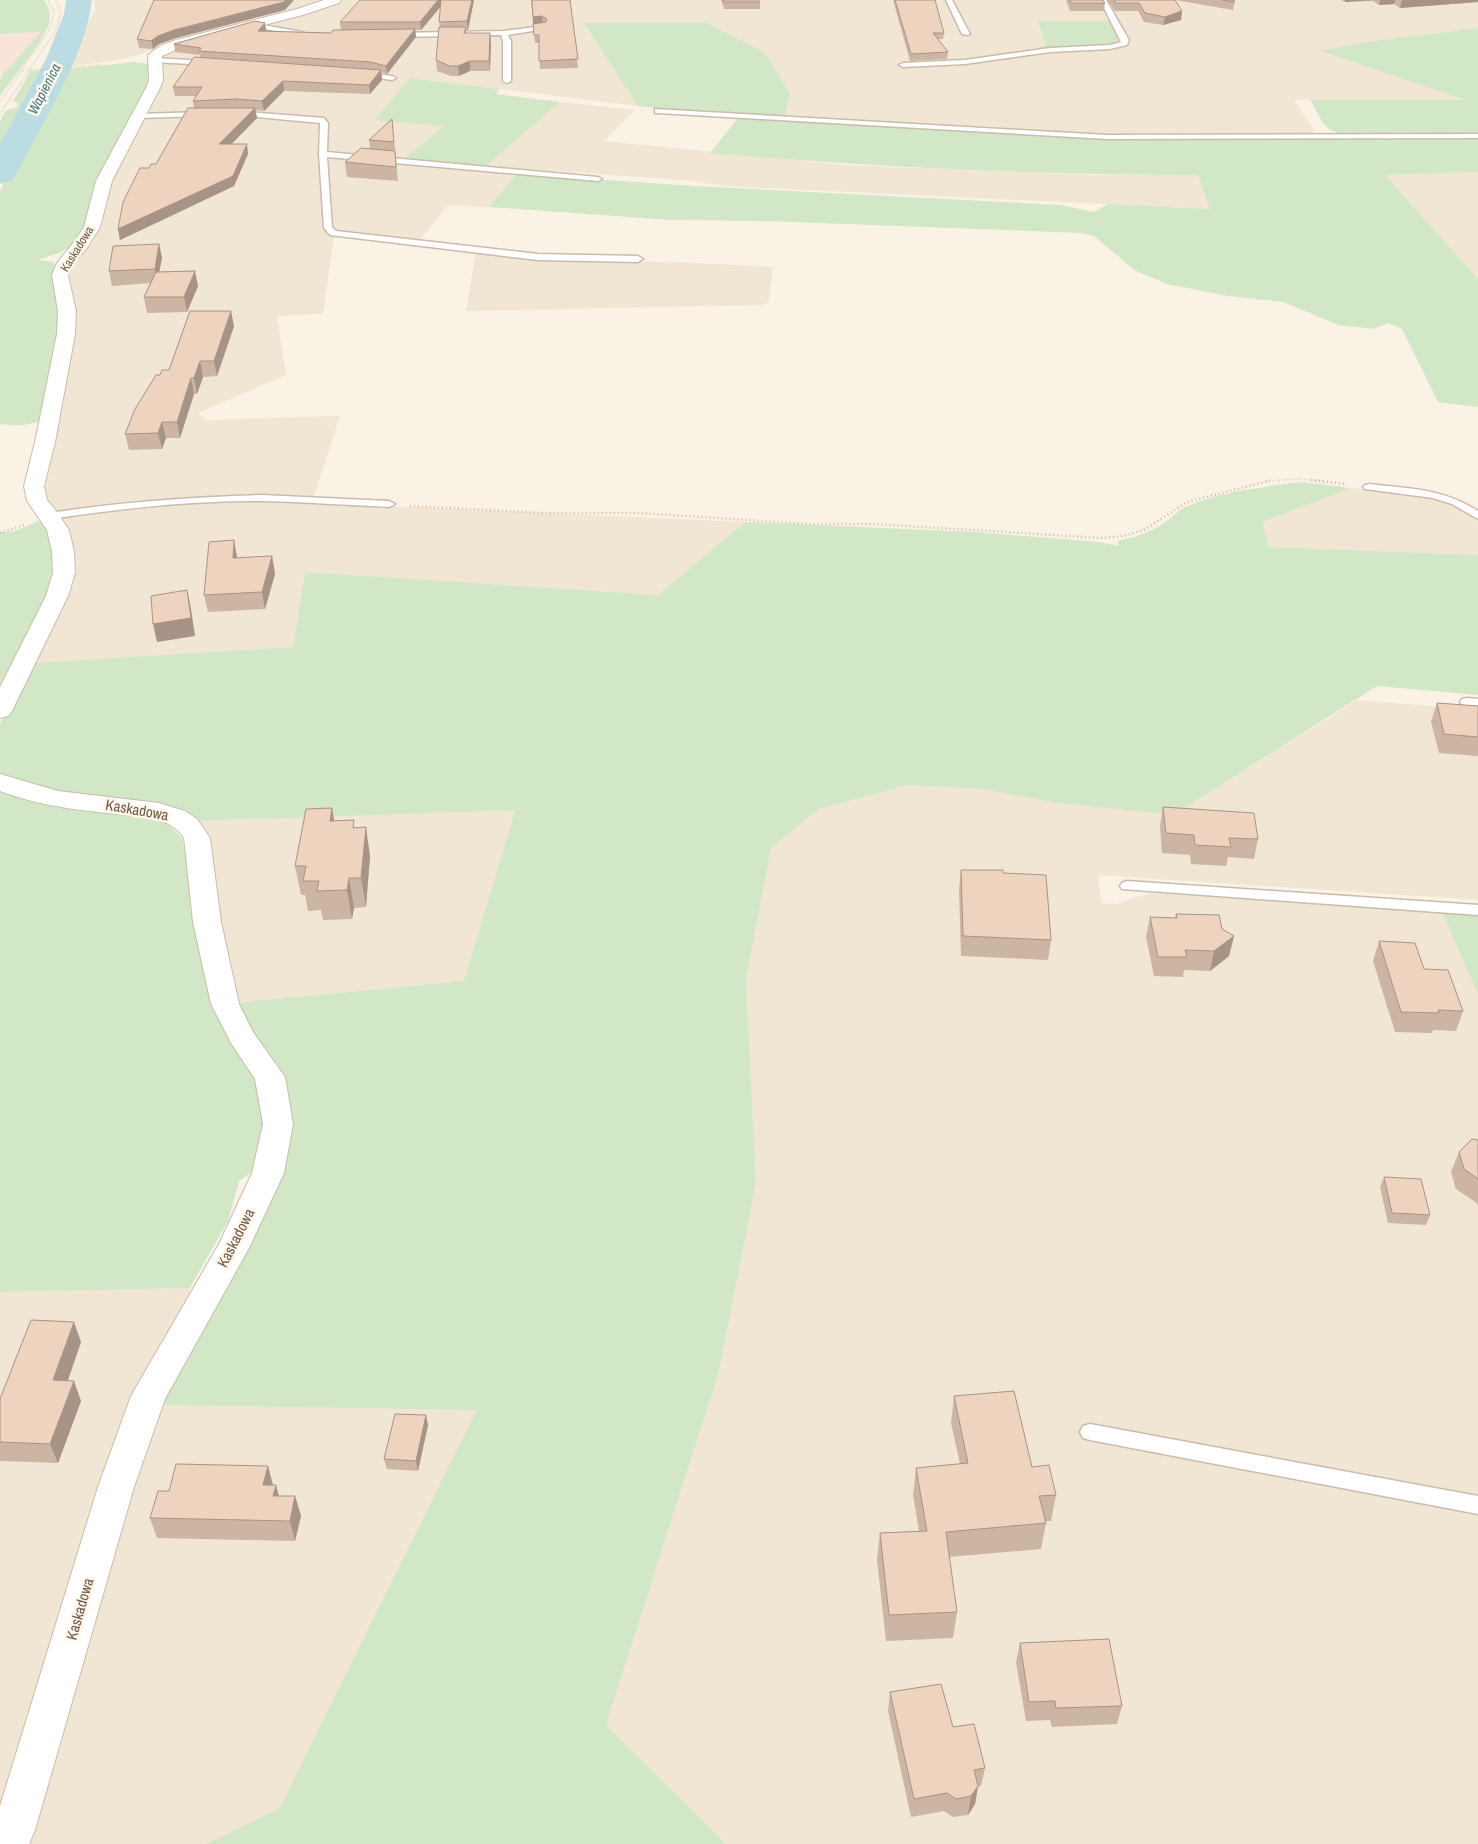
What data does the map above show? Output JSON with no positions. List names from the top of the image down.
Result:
{
  "streets": {
    "street": ["Kaskadowa"]
  },
  "water": ["Wapienica"]
}
